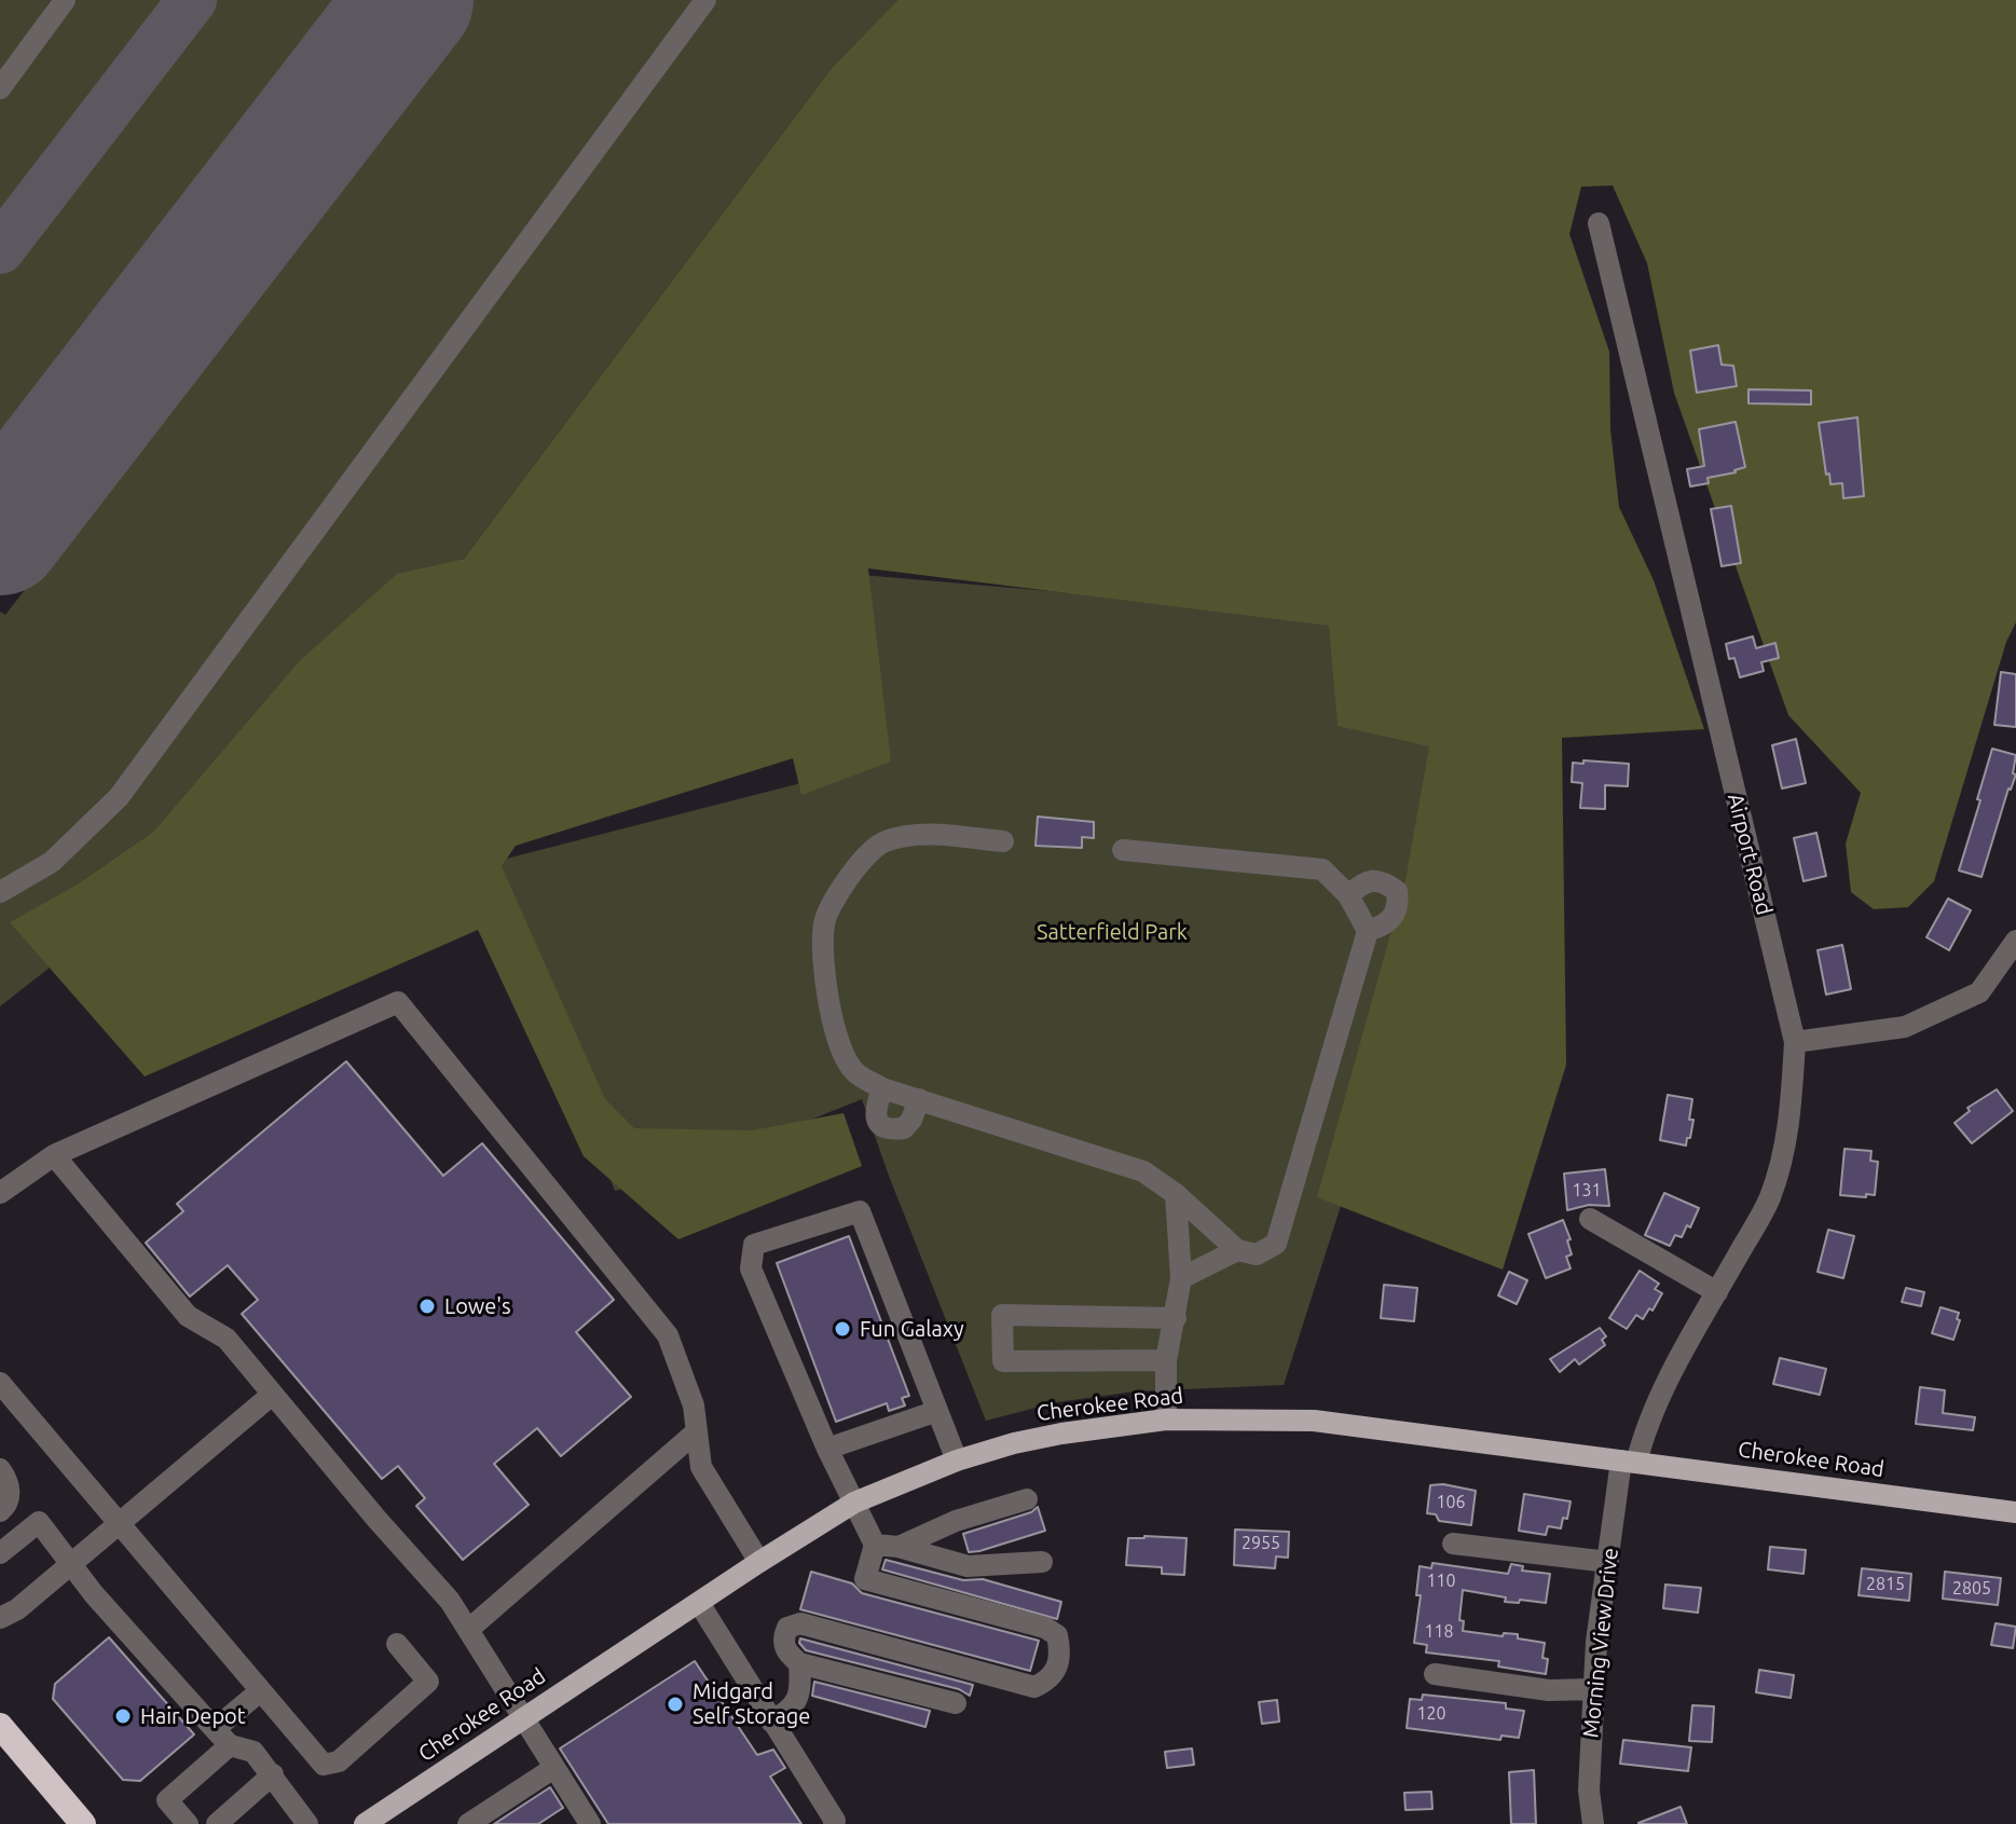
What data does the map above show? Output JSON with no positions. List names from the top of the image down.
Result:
{
  "streets": {
    "main road": ["Cherokee Road"],
    "street": ["Airport Road", "Morning View Drive"]
  },
  "crossings": [
    ["Airport Road", "Cherokee Road"],
    ["Airport Road", "Morning View Drive"],
    ["Cherokee Road", "Morning View Drive"]
  ],
  "parks": ["Satterfield Park"],
  "places": [
    "Lowe's",
    "Fun Galaxy",
    "Midgard Self Storage",
    "Hair Depot"
  ],
  "house_numbers": [
    "131",
    "106",
    "2955",
    "110",
    "2815",
    "2805",
    "118",
    "120"
  ]
}
